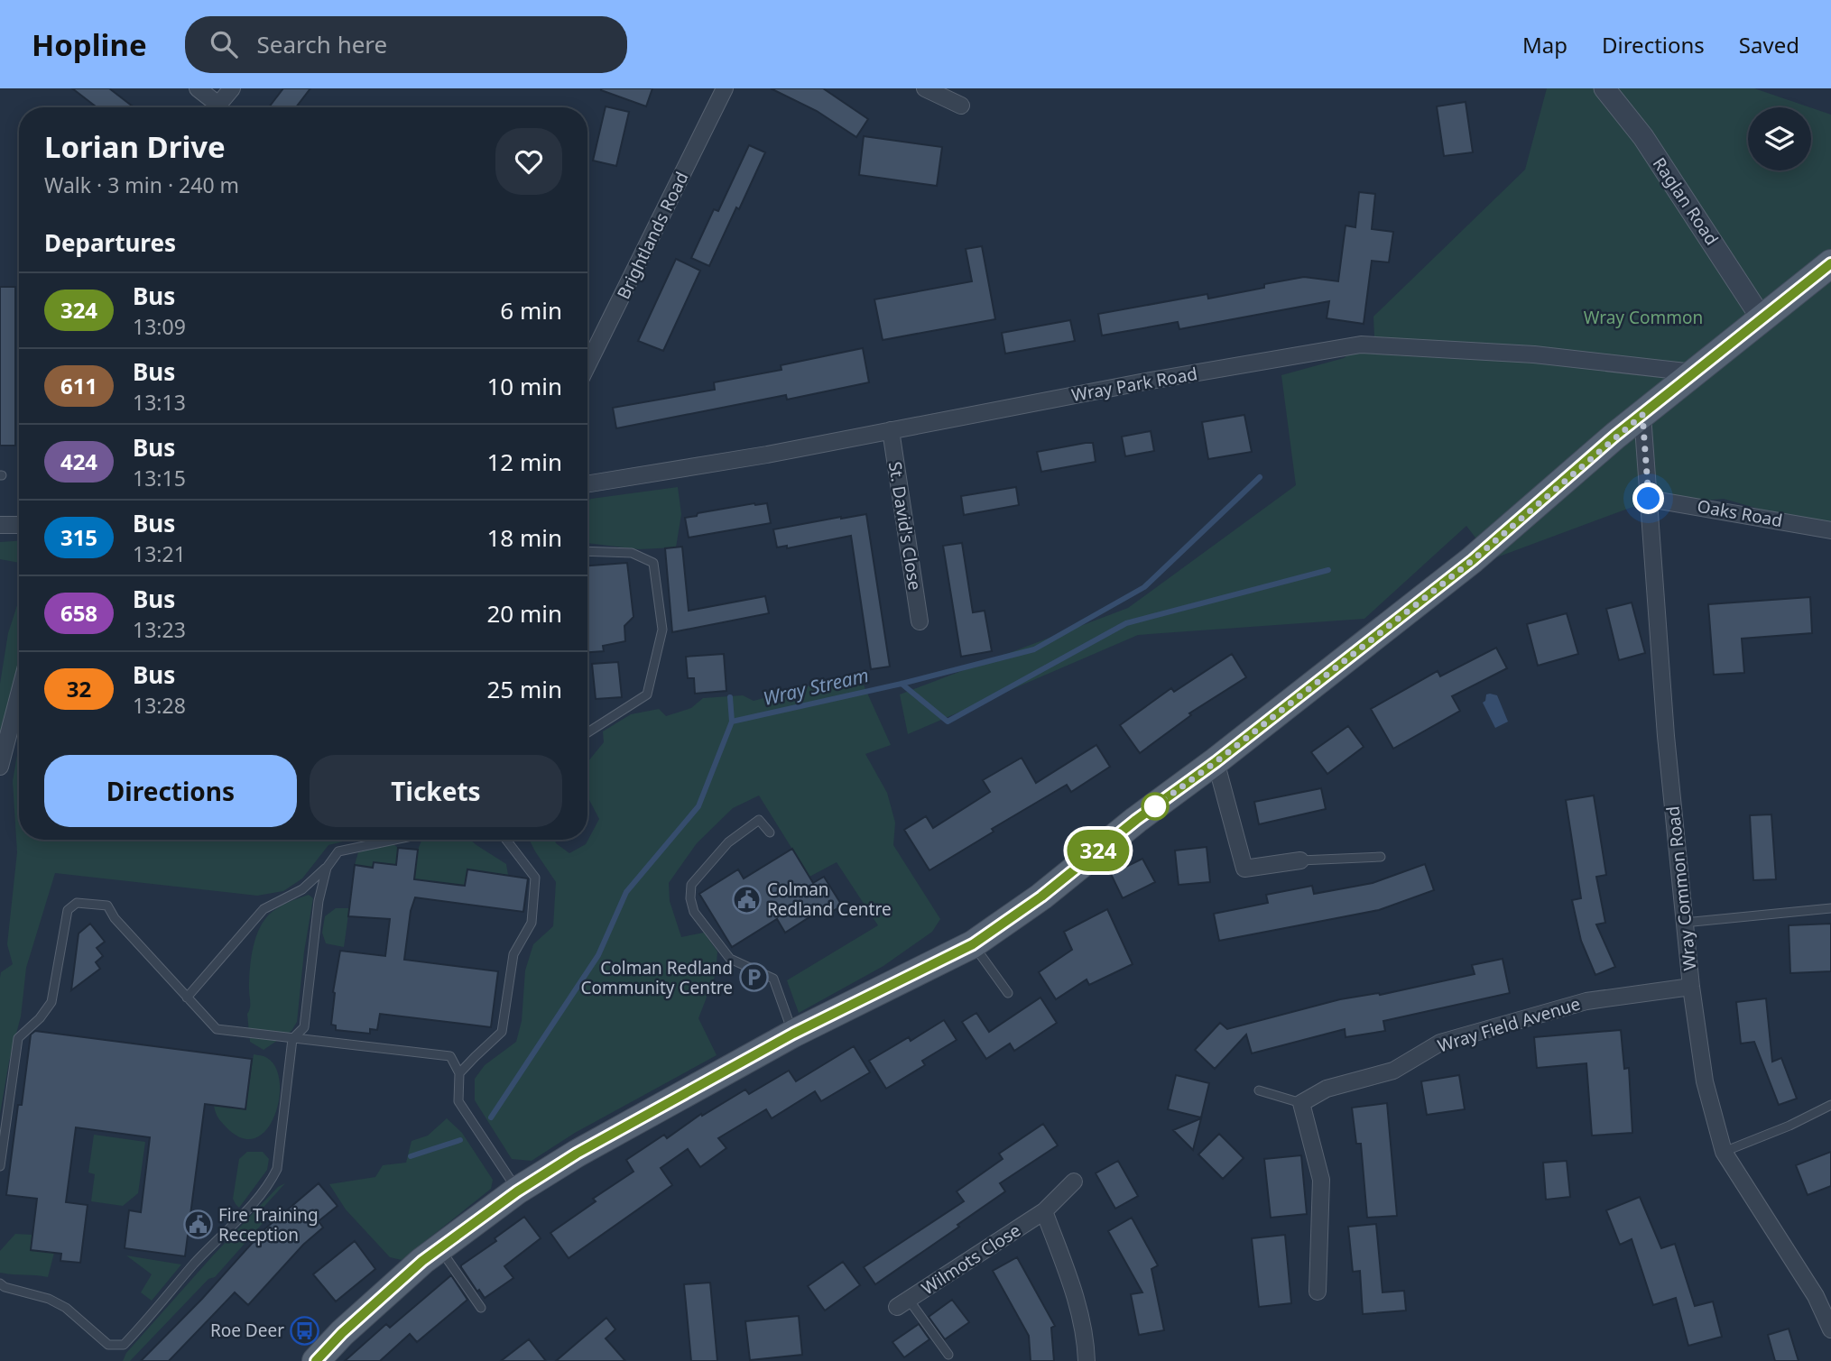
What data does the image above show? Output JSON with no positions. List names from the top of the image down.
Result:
{
  "streets": {
    "street": [
      "Raglan Road",
      "Brightlands Road",
      "Wray Park Road",
      "Oaks Road",
      "St. David's Close",
      "Wray Common Road",
      "Wray Field Avenue",
      "Wilmots Close"
    ]
  },
  "crossings": [
    ["Wray Park Road", "St. David's Close"],
    ["Oaks Road", "Wray Common Road"],
    ["Wray Common Road", "Wray Field Avenue"]
  ],
  "water": ["Wray Stream"],
  "parks": ["Wray Common"],
  "places": {
    "public building": ["Colman Redland Centre", "Fire Training Reception"],
    "parking": ["Colman Redland Community Centre"],
    "bus stop": ["Roe Deer"]
  },
  "lines": ["bus line 324"],
  "page": {
    "header": "Hopline",
    "search": "Search here",
    "nav": ["Map", "Directions", "Saved"],
    "on_map": "324",
    "heading": [
      ["Lorian Drive", "Walk · 3 min · 240 m"],
      "Departures"
    ],
    "list": [
      {
        "mark": "324",
        "name": "Bus",
        "note": "13:09",
        "value": "6 min"
      },
      {
        "mark": "611",
        "name": "Bus",
        "note": "13:13",
        "value": "10 min"
      },
      {
        "mark": "424",
        "name": "Bus",
        "note": "13:15",
        "value": "12 min"
      },
      {
        "mark": "315",
        "name": "Bus",
        "note": "13:21",
        "value": "18 min"
      },
      {
        "mark": "658",
        "name": "Bus",
        "note": "13:23",
        "value": "20 min"
      },
      {
        "mark": "32",
        "name": "Bus",
        "note": "13:28",
        "value": "25 min"
      }
    ],
    "buttons": ["Directions", "Tickets"]
  }
}
